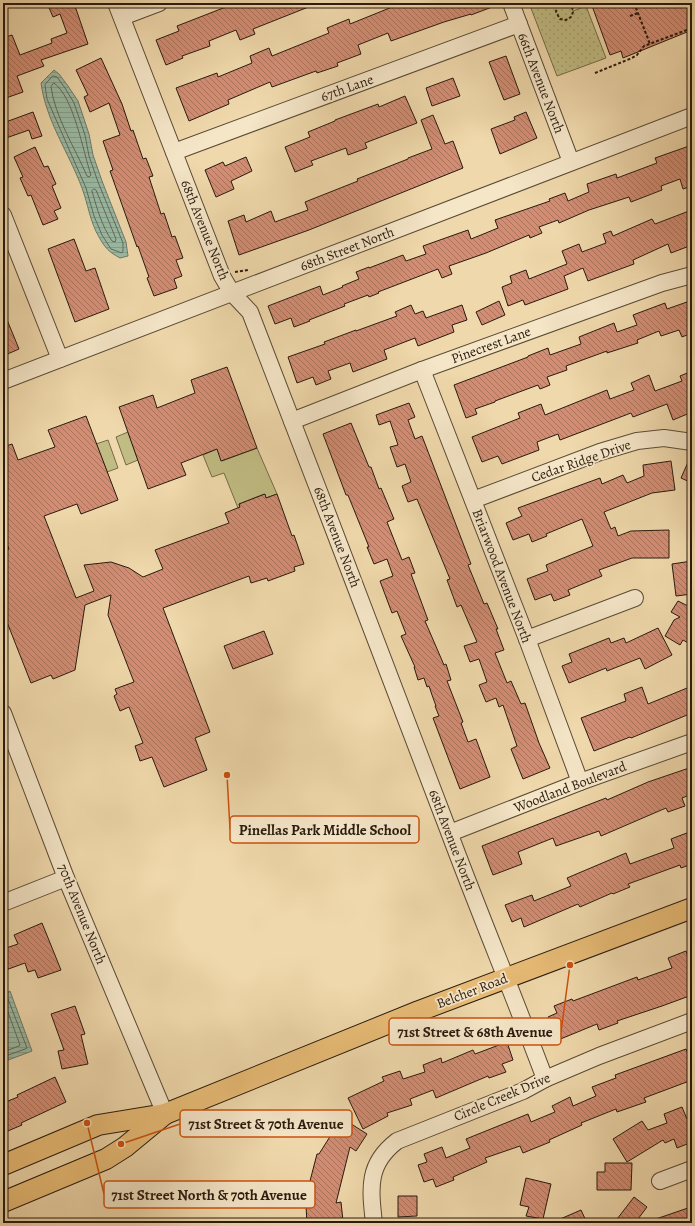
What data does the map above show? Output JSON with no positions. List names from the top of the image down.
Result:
{
  "streets": {
    "main road": ["Belcher Road"],
    "street": [
      "66th Avenue North",
      "67th Lane",
      "68th Avenue North",
      "68th Street North",
      "Pinecrest Lane",
      "Cedar Ridge Drive",
      "Briarwood Avenue North",
      "Woodland Boulevard",
      "70th Avenue North",
      "Circle Creek Drive"
    ]
  },
  "crossings": [
    ["66th Avenue North", "67th Lane"],
    ["66th Avenue North", "68th Street North"],
    ["67th Lane", "68th Avenue North"],
    ["68th Avenue North", "68th Street North"],
    ["68th Avenue North", "Pinecrest Lane"],
    ["68th Avenue North", "Woodland Boulevard"],
    ["68th Avenue North", "Belcher Road"],
    ["68th Avenue North", "Circle Creek Drive"],
    ["Pinecrest Lane", "Briarwood Avenue North"],
    ["Cedar Ridge Drive", "Briarwood Avenue North"],
    ["Briarwood Avenue North", "Woodland Boulevard"],
    ["70th Avenue North", "Belcher Road"]
  ],
  "places": [
    "Pinellas Park Middle School",
    "71st Street & 68th Avenue",
    "71st Street North & 70th Avenue",
    "71st Street & 70th Avenue"
  ]
}
